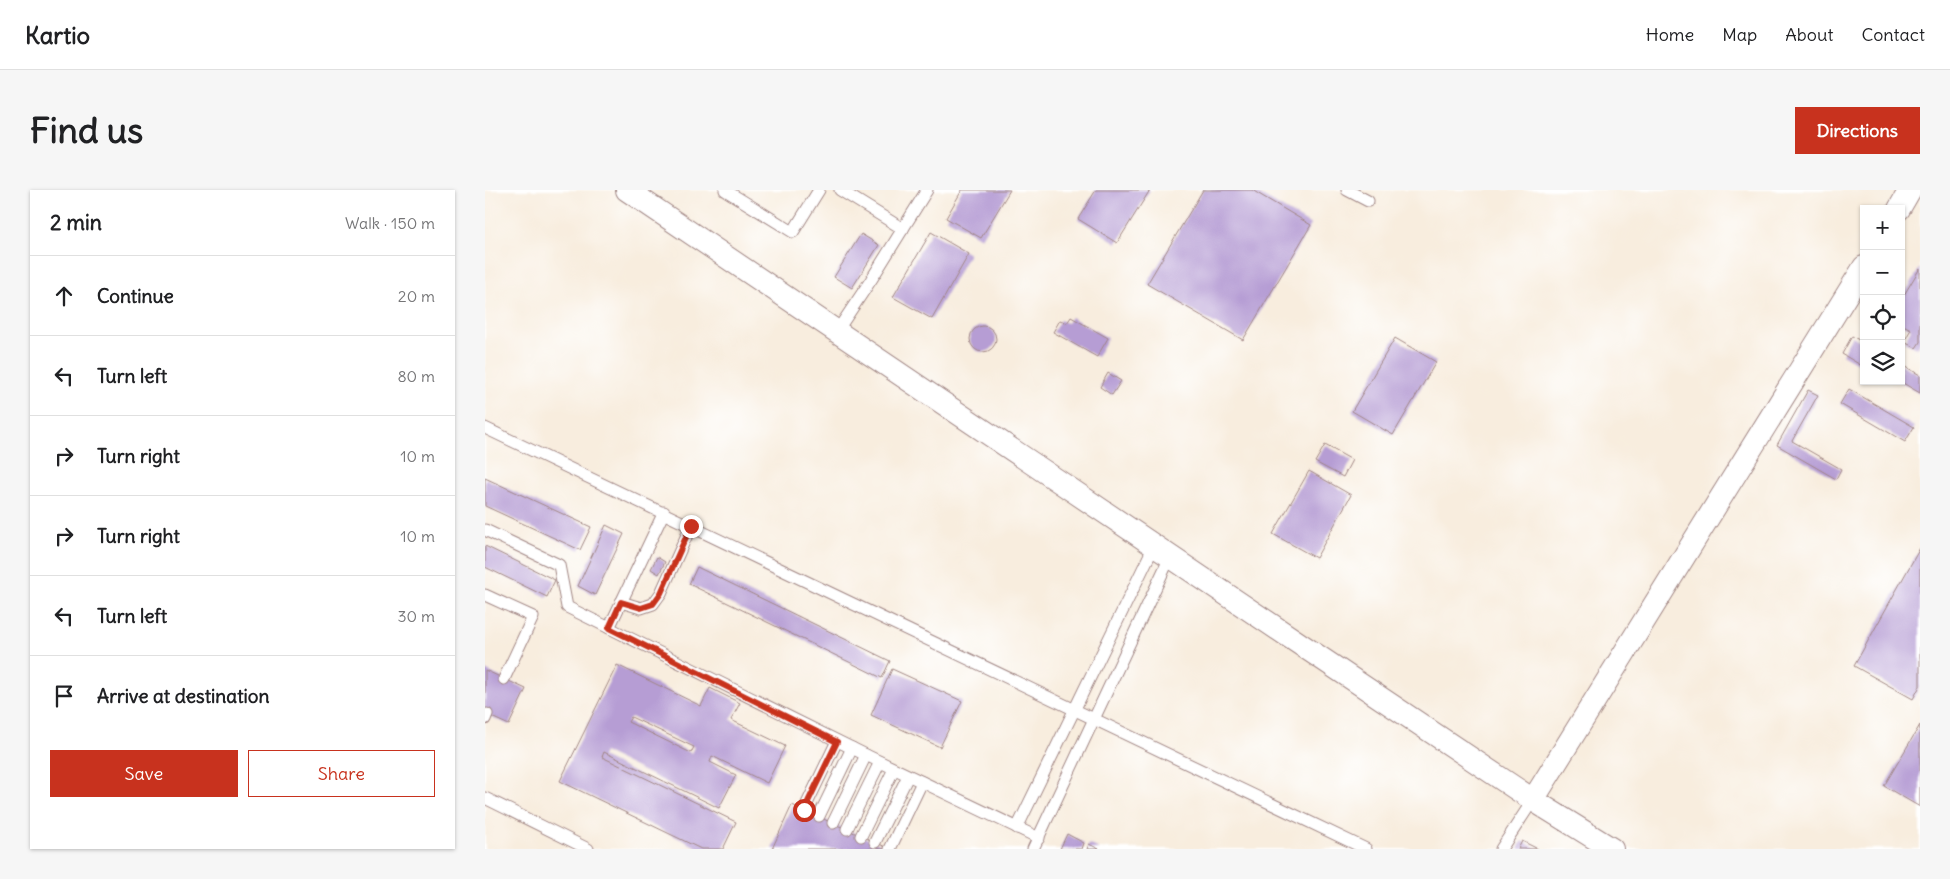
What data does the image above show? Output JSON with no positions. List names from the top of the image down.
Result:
{
  "page": {
    "header": "Kartio",
    "nav": [
      "Home",
      "Map",
      "About",
      "Contact"
    ],
    "buttons": [
      "Directions",
      ["Save", "Share"]
    ],
    "title": "Find us",
    "heading": ["2 min", "Walk · 150 m"],
    "map_buttons": ["+", "−"],
    "list": [
      ["Continue", "20 m"],
      ["Turn left", "80 m"],
      ["Turn right", "10 m"],
      ["Turn right", "10 m"],
      ["Turn left", "30 m"],
      "Arrive at destination"
    ]
  }
}
